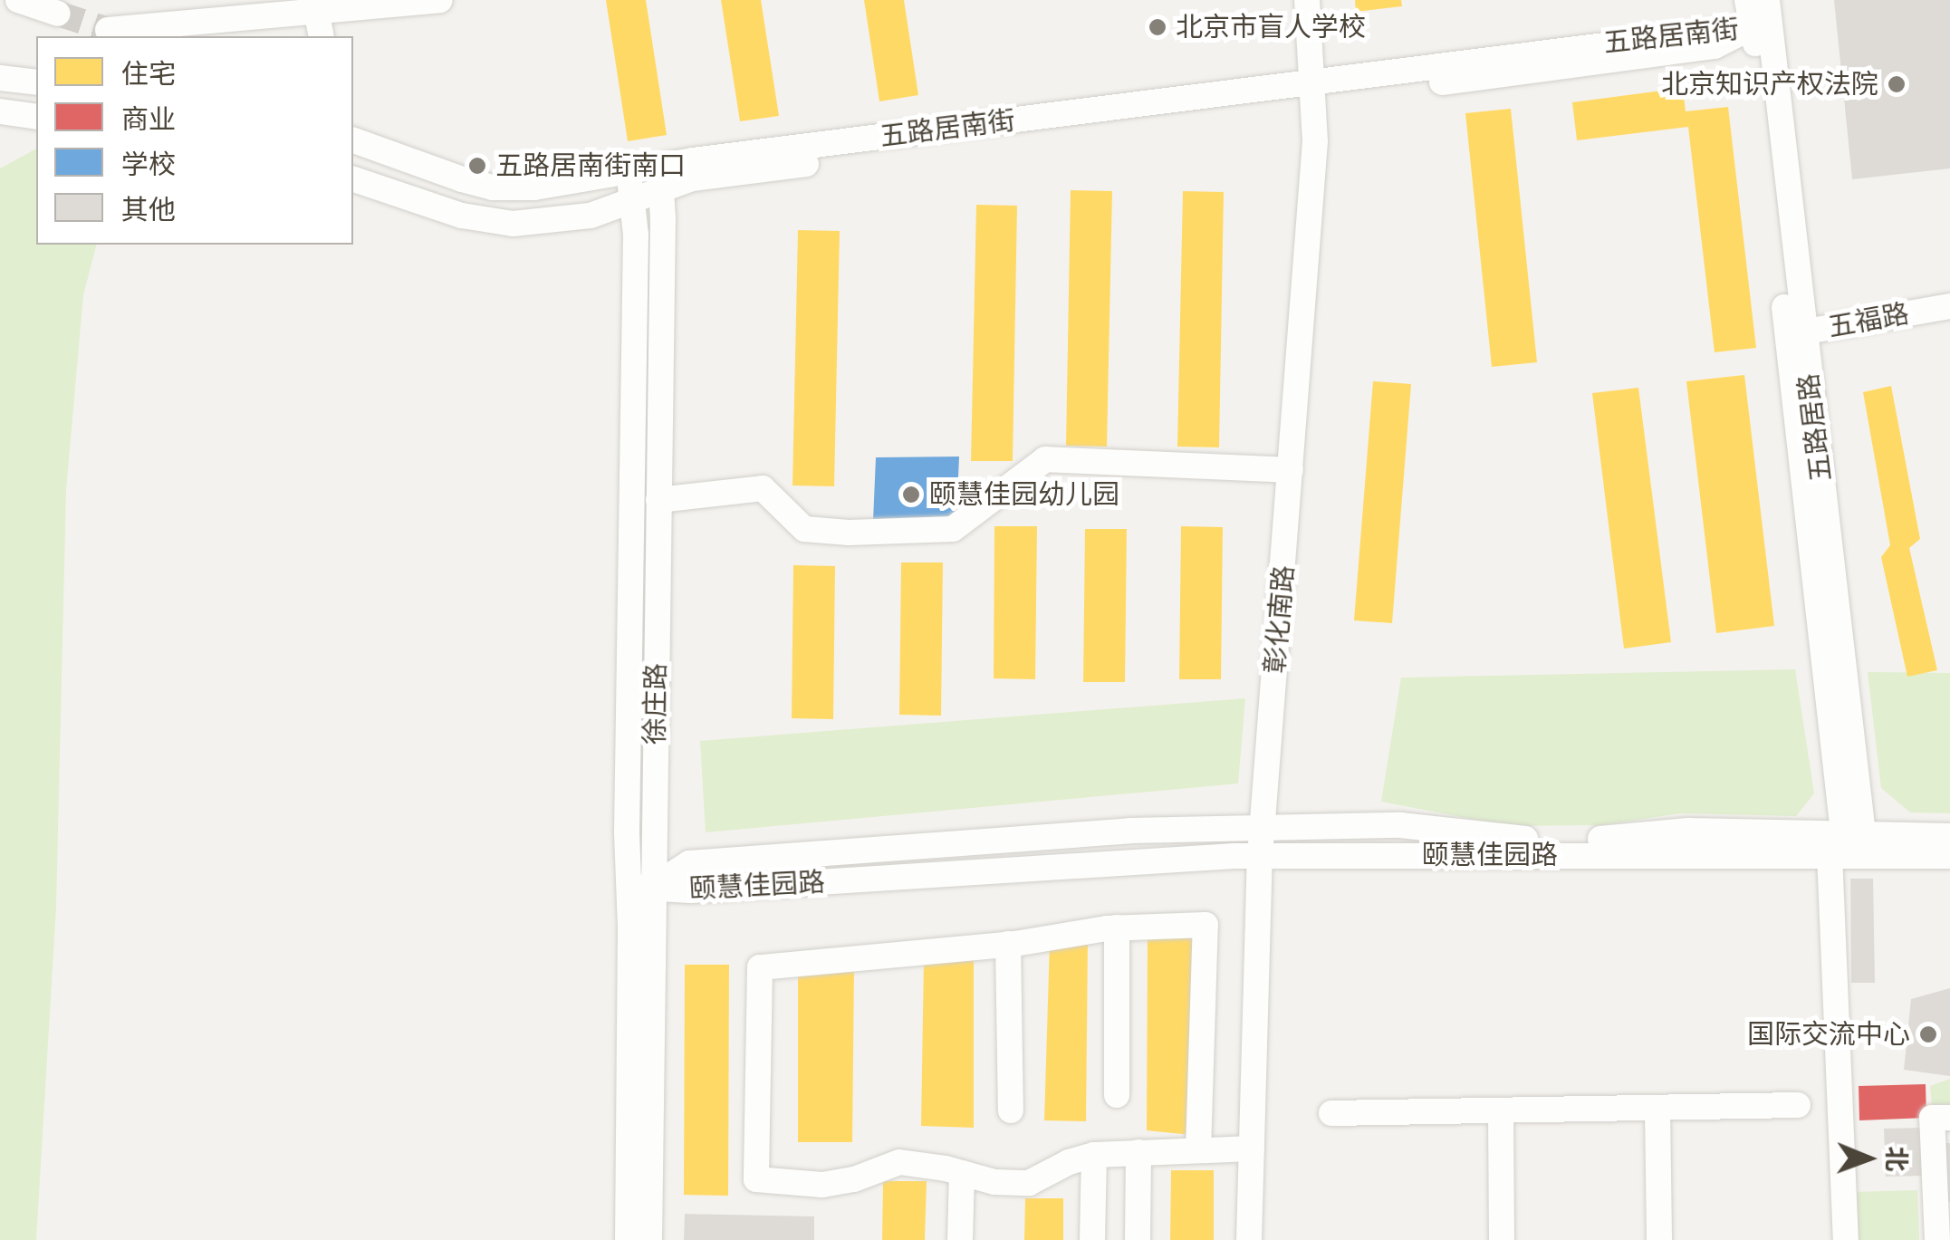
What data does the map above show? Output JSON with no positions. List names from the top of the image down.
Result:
{
  "streets": {
    "street": [
      "五路居南街",
      "五福路",
      "五路居路",
      "彰化南路",
      "徐庄路",
      "颐慧佳园路"
    ]
  },
  "crossings": [
    ["五路居南街", "五路居路"],
    ["五路居南街", "彰化南路"],
    ["五路居南街", "徐庄路"],
    ["五福路", "五路居路"],
    ["五路居路", "颐慧佳园路"],
    ["彰化南路", "颐慧佳园路"],
    ["徐庄路", "颐慧佳园路"]
  ],
  "places": [
    "北京市盲人学校",
    "北京知识产权法院",
    "五路居南街南口",
    "颐慧佳园幼儿园",
    "国际交流中心"
  ],
  "legend": [
    "住宅",
    "商业",
    "学校",
    "其他"
  ],
  "north": "right"
}
